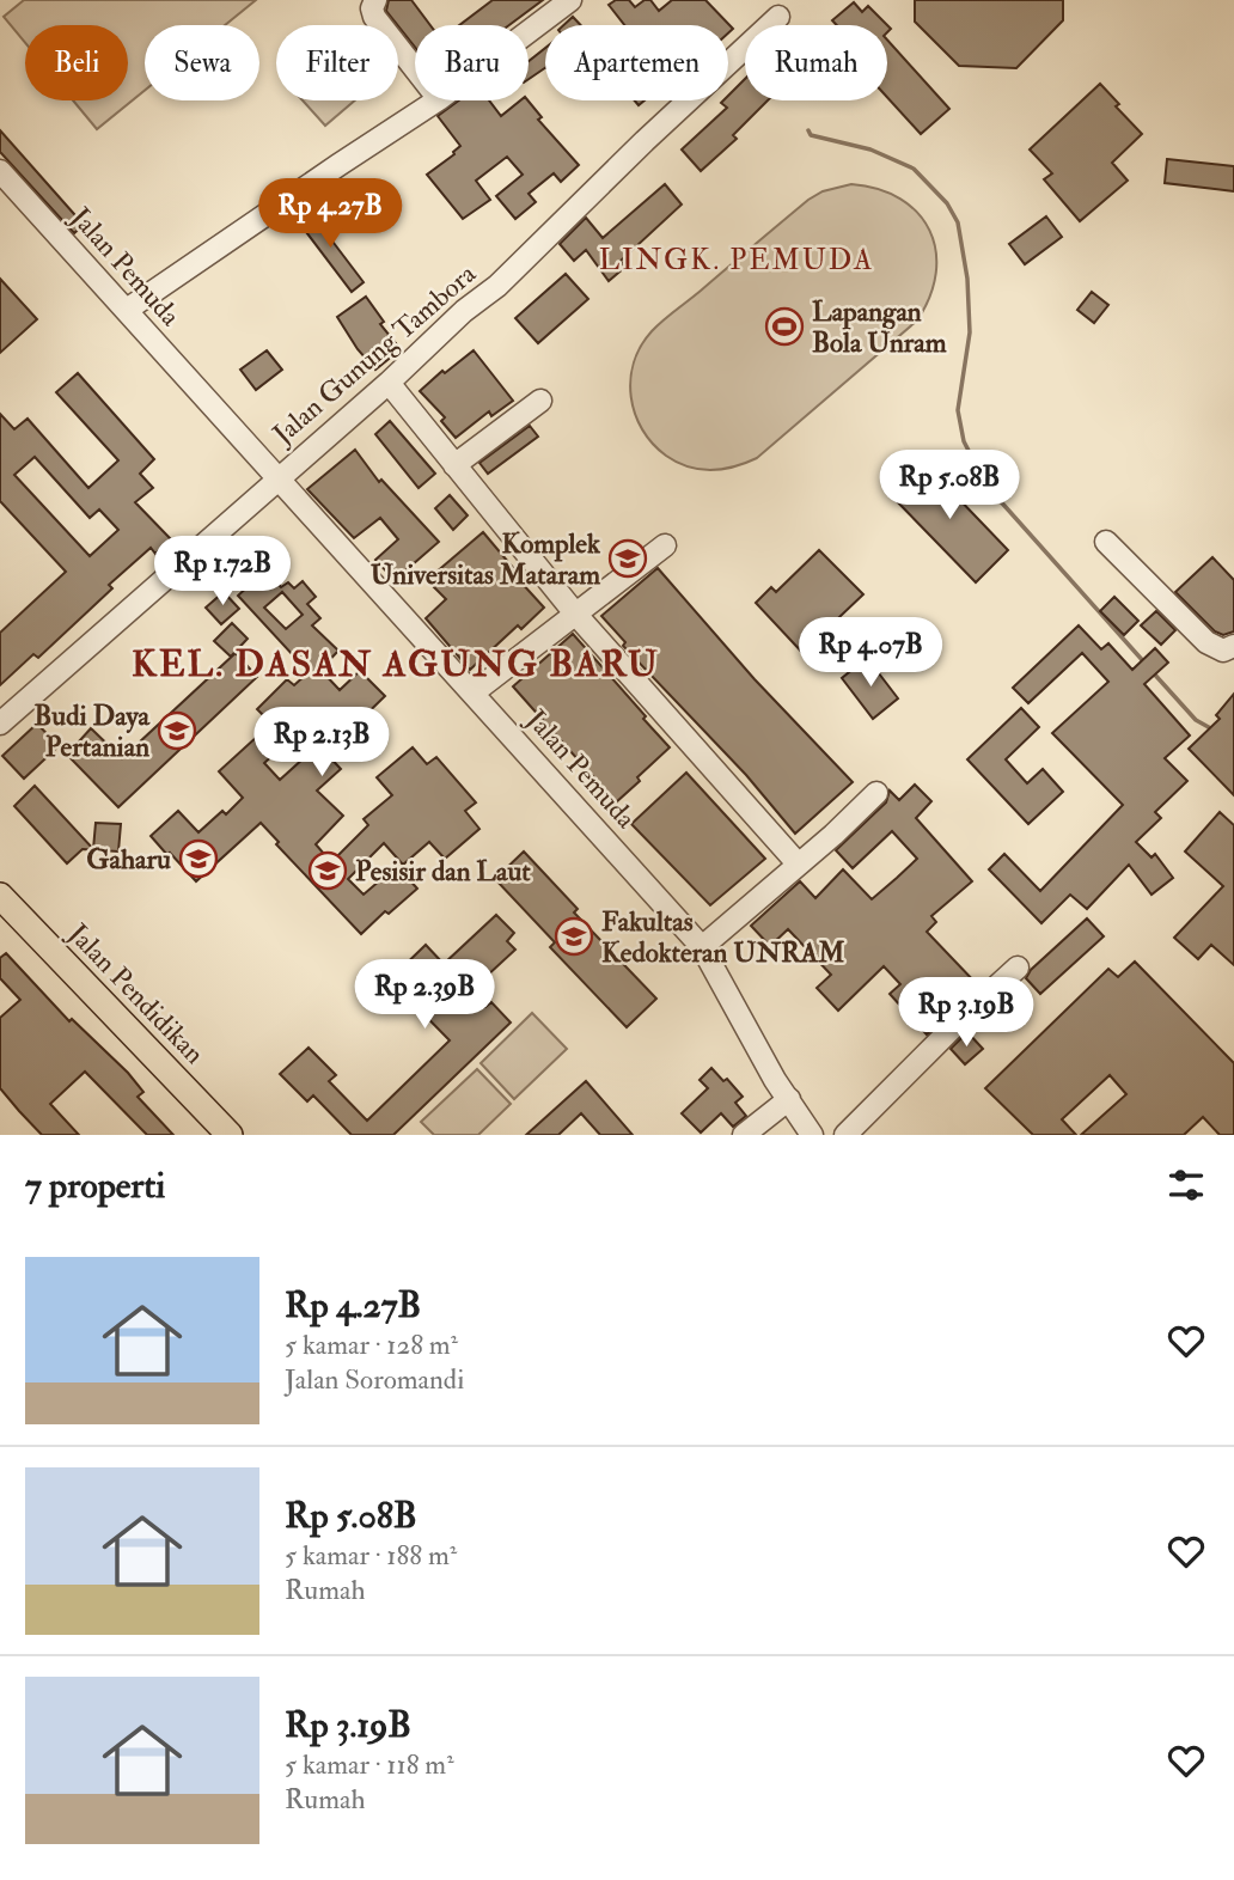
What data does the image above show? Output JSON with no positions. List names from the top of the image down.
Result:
{
  "streets": {
    "main road": ["Jalan Pendidikan"],
    "street": ["Jalan Pemuda", "Jalan Gunung Tambora"]
  },
  "crossings": [
    ["Jalan Pemuda", "Jalan Gunung Tambora"]
  ],
  "districts": ["LINGK. PEMUDA", "KEL. DASAN AGUNG BARU"],
  "places": {
    "sports": ["Lapangan Bola Unram"],
    "school or university": [
      "Komplek Universitas Mataram",
      "Budi Daya Pertanian",
      "Gaharu",
      "Pesisir dan Laut",
      "Fakultas Kedokteran UNRAM"
    ]
  },
  "page": {
    "chip": [
      "Beli",
      "Sewa",
      "Filter",
      "Baru",
      "Apartemen",
      "Rumah"
    ],
    "price": [
      "Rp 4.27B",
      "Rp 5.08B",
      "Rp 1.72B",
      "Rp 4.07B",
      "Rp 2.13B",
      "Rp 2.39B",
      "Rp 3.19B"
    ],
    "heading": "7 properti",
    "list": [
      {
        "name": "Rp 4.27B",
        "note": "5 kamar · 128 m² · Jalan Soromandi"
      },
      {
        "name": "Rp 5.08B",
        "note": "5 kamar · 188 m² · Rumah"
      },
      {
        "name": "Rp 3.19B",
        "note": "5 kamar · 118 m² · Rumah"
      }
    ]
  }
}
